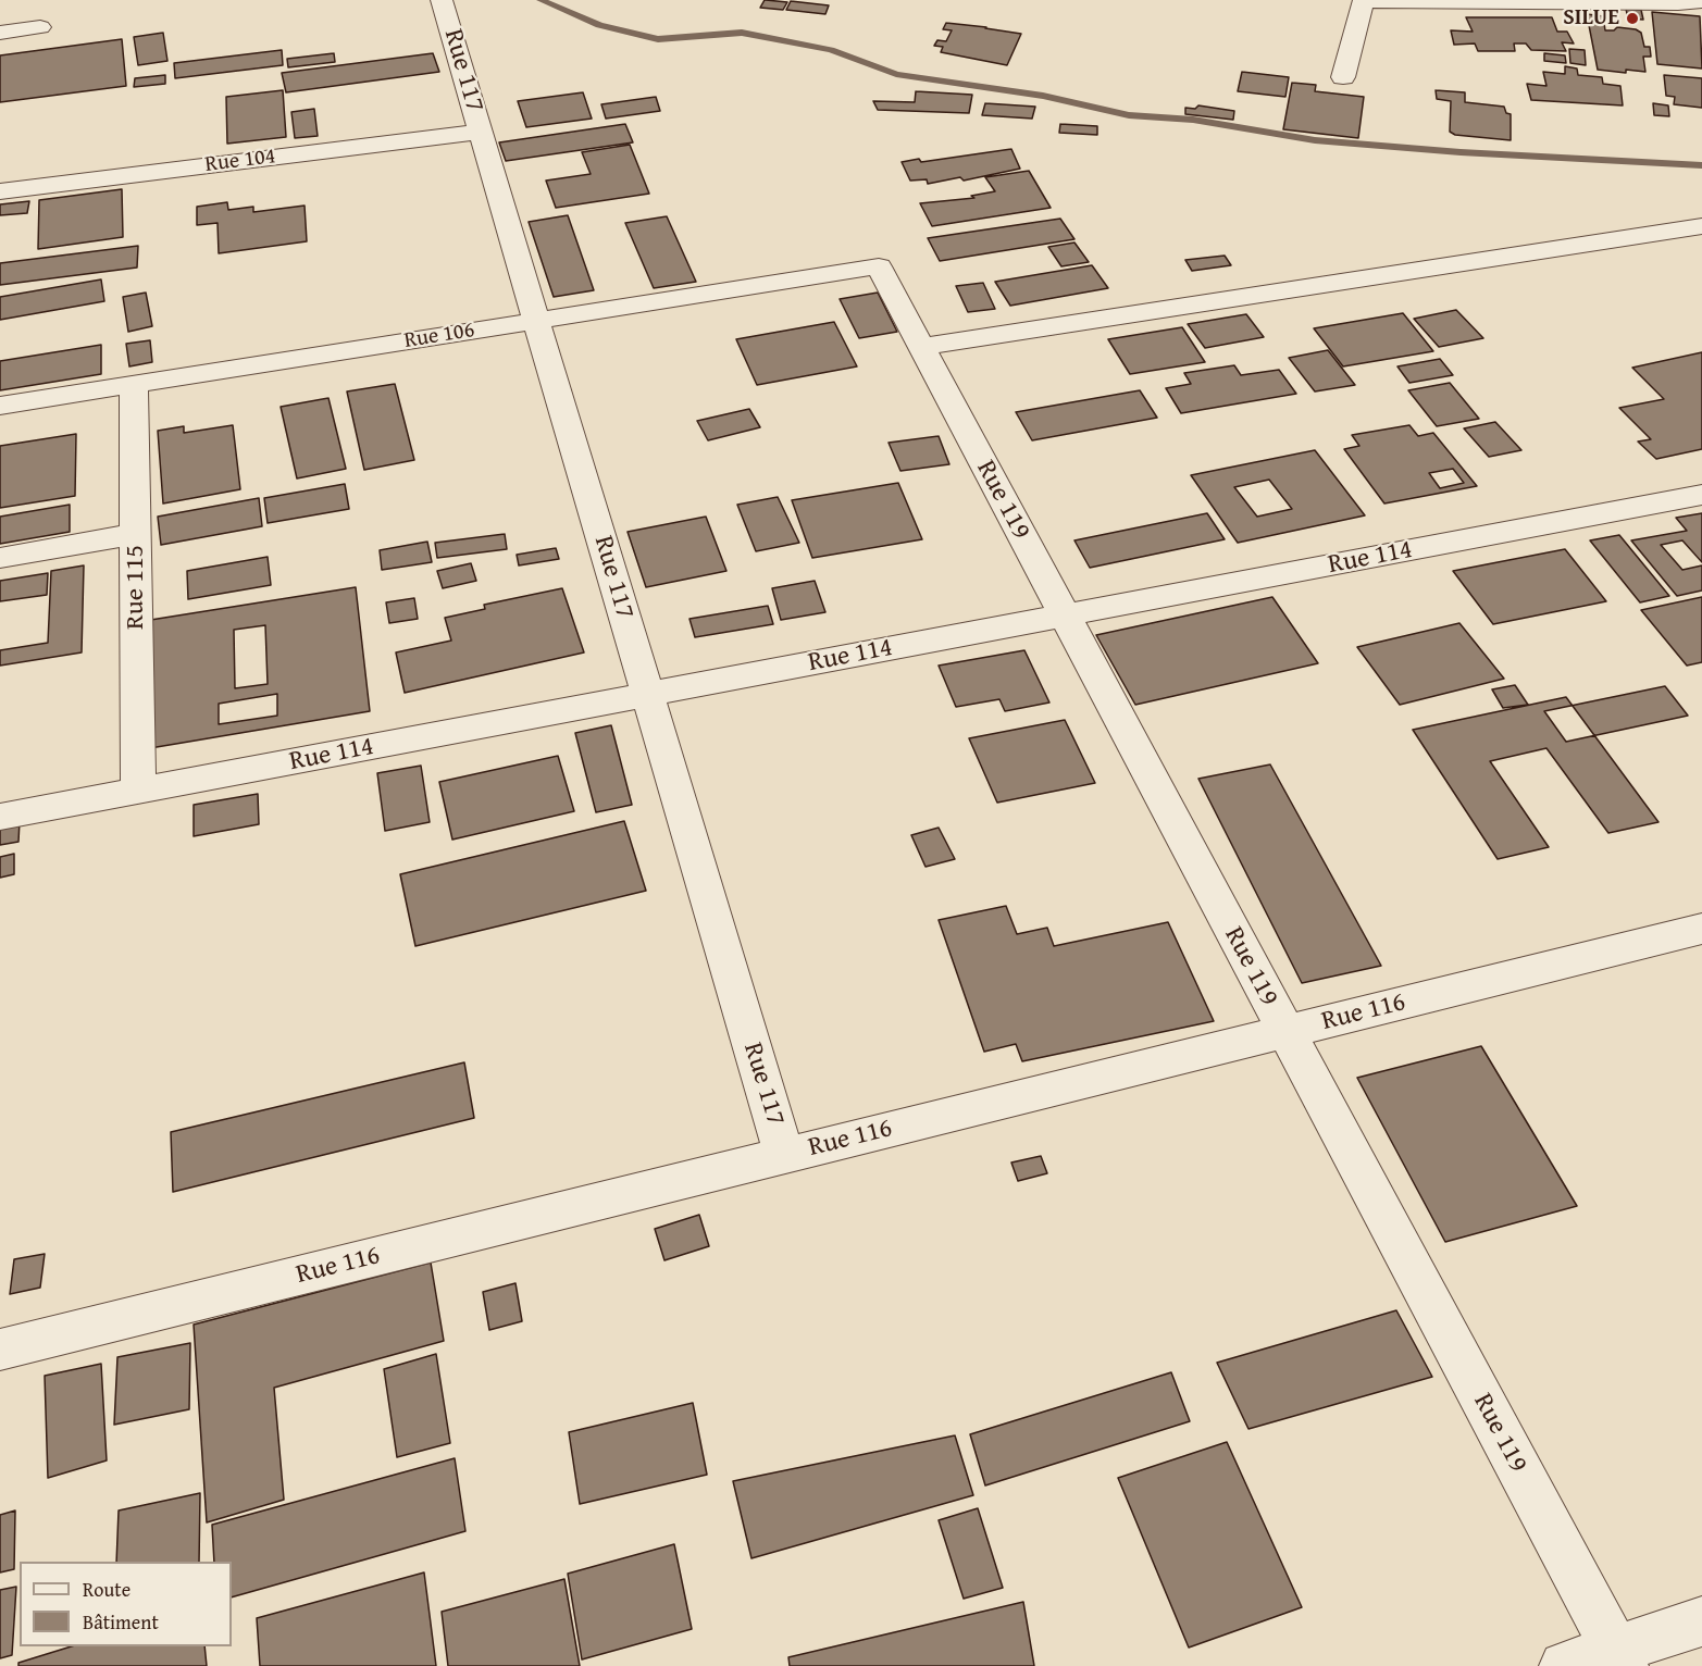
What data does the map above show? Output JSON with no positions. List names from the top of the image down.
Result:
{
  "streets": {
    "street": [
      "Rue 117",
      "Rue 104",
      "Rue 106",
      "Rue 119",
      "Rue 114",
      "Rue 115",
      "Rue 116"
    ]
  },
  "crossings": [
    ["Rue 117", "Rue 104"],
    ["Rue 117", "Rue 106"],
    ["Rue 117", "Rue 114"],
    ["Rue 117", "Rue 116"],
    ["Rue 106", "Rue 119"],
    ["Rue 106", "Rue 115"],
    ["Rue 119", "Rue 114"],
    ["Rue 119", "Rue 116"],
    ["Rue 114", "Rue 115"]
  ],
  "places": ["SILUE"],
  "legend": ["Route", "Bâtiment"]
}
